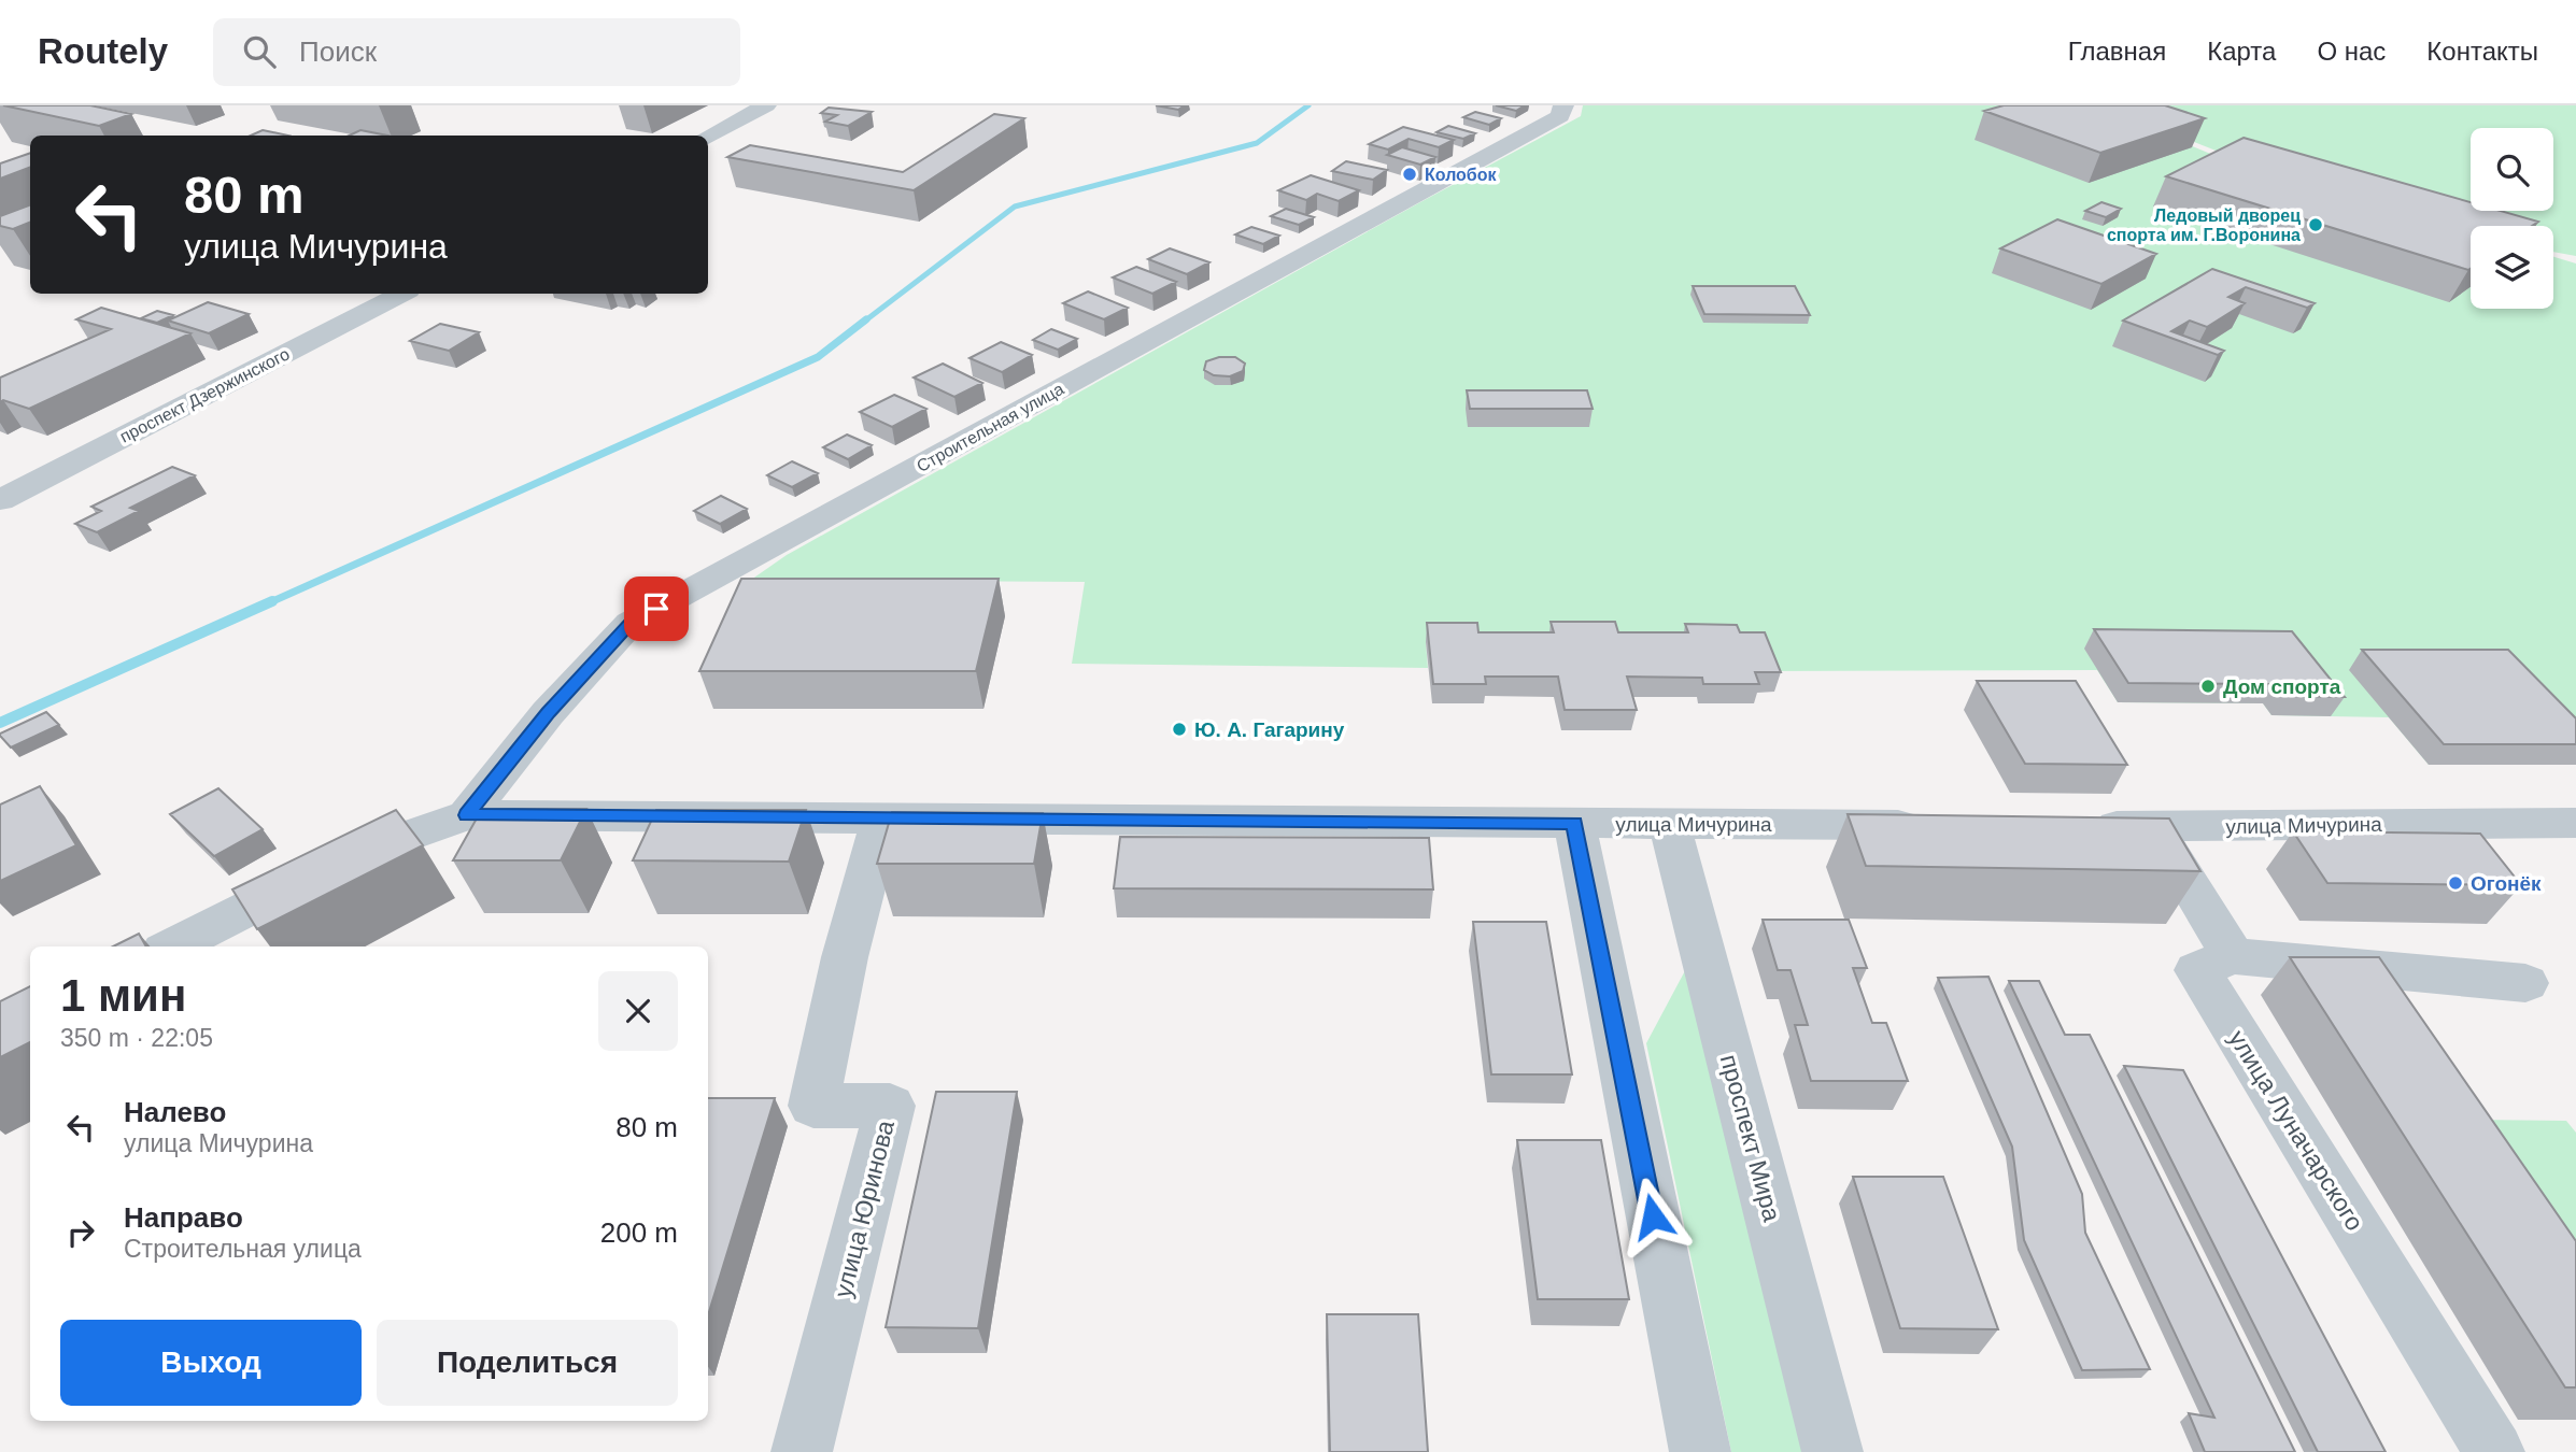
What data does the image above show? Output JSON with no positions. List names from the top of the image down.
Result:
{
  "streets": {
    "street": [
      "проспект Дзержинского",
      "Строительная улица",
      "улица Мичурина",
      "улица Луначарского",
      "проспект Мира",
      "улица Юринова"
    ]
  },
  "crossings": [
    ["Строительная улица", "улица Мичурина"],
    ["улица Мичурина", "проспект Мира"],
    ["улица Мичурина", "улица Юринова"]
  ],
  "places": [
    "Колобок",
    "Ледовый дворец спорта им. Г.Воронина",
    "Дом спорта",
    "Ю. А. Гагарину",
    "Огонёк"
  ],
  "page": {
    "header": "Routely",
    "search": "Поиск",
    "nav": [
      "Главная",
      "Карта",
      "О нас",
      "Контакты"
    ],
    "turn": ["80 m", "улица Мичурина"],
    "heading": ["1 мин", "350 m · 22:05"],
    "list": [
      {
        "name": "Налево",
        "note": "улица Мичурина",
        "value": "80 m"
      },
      {
        "name": "Направо",
        "note": "Строительная улица",
        "value": "200 m"
      }
    ],
    "buttons": ["Выход", "Поделиться"]
  }
}
